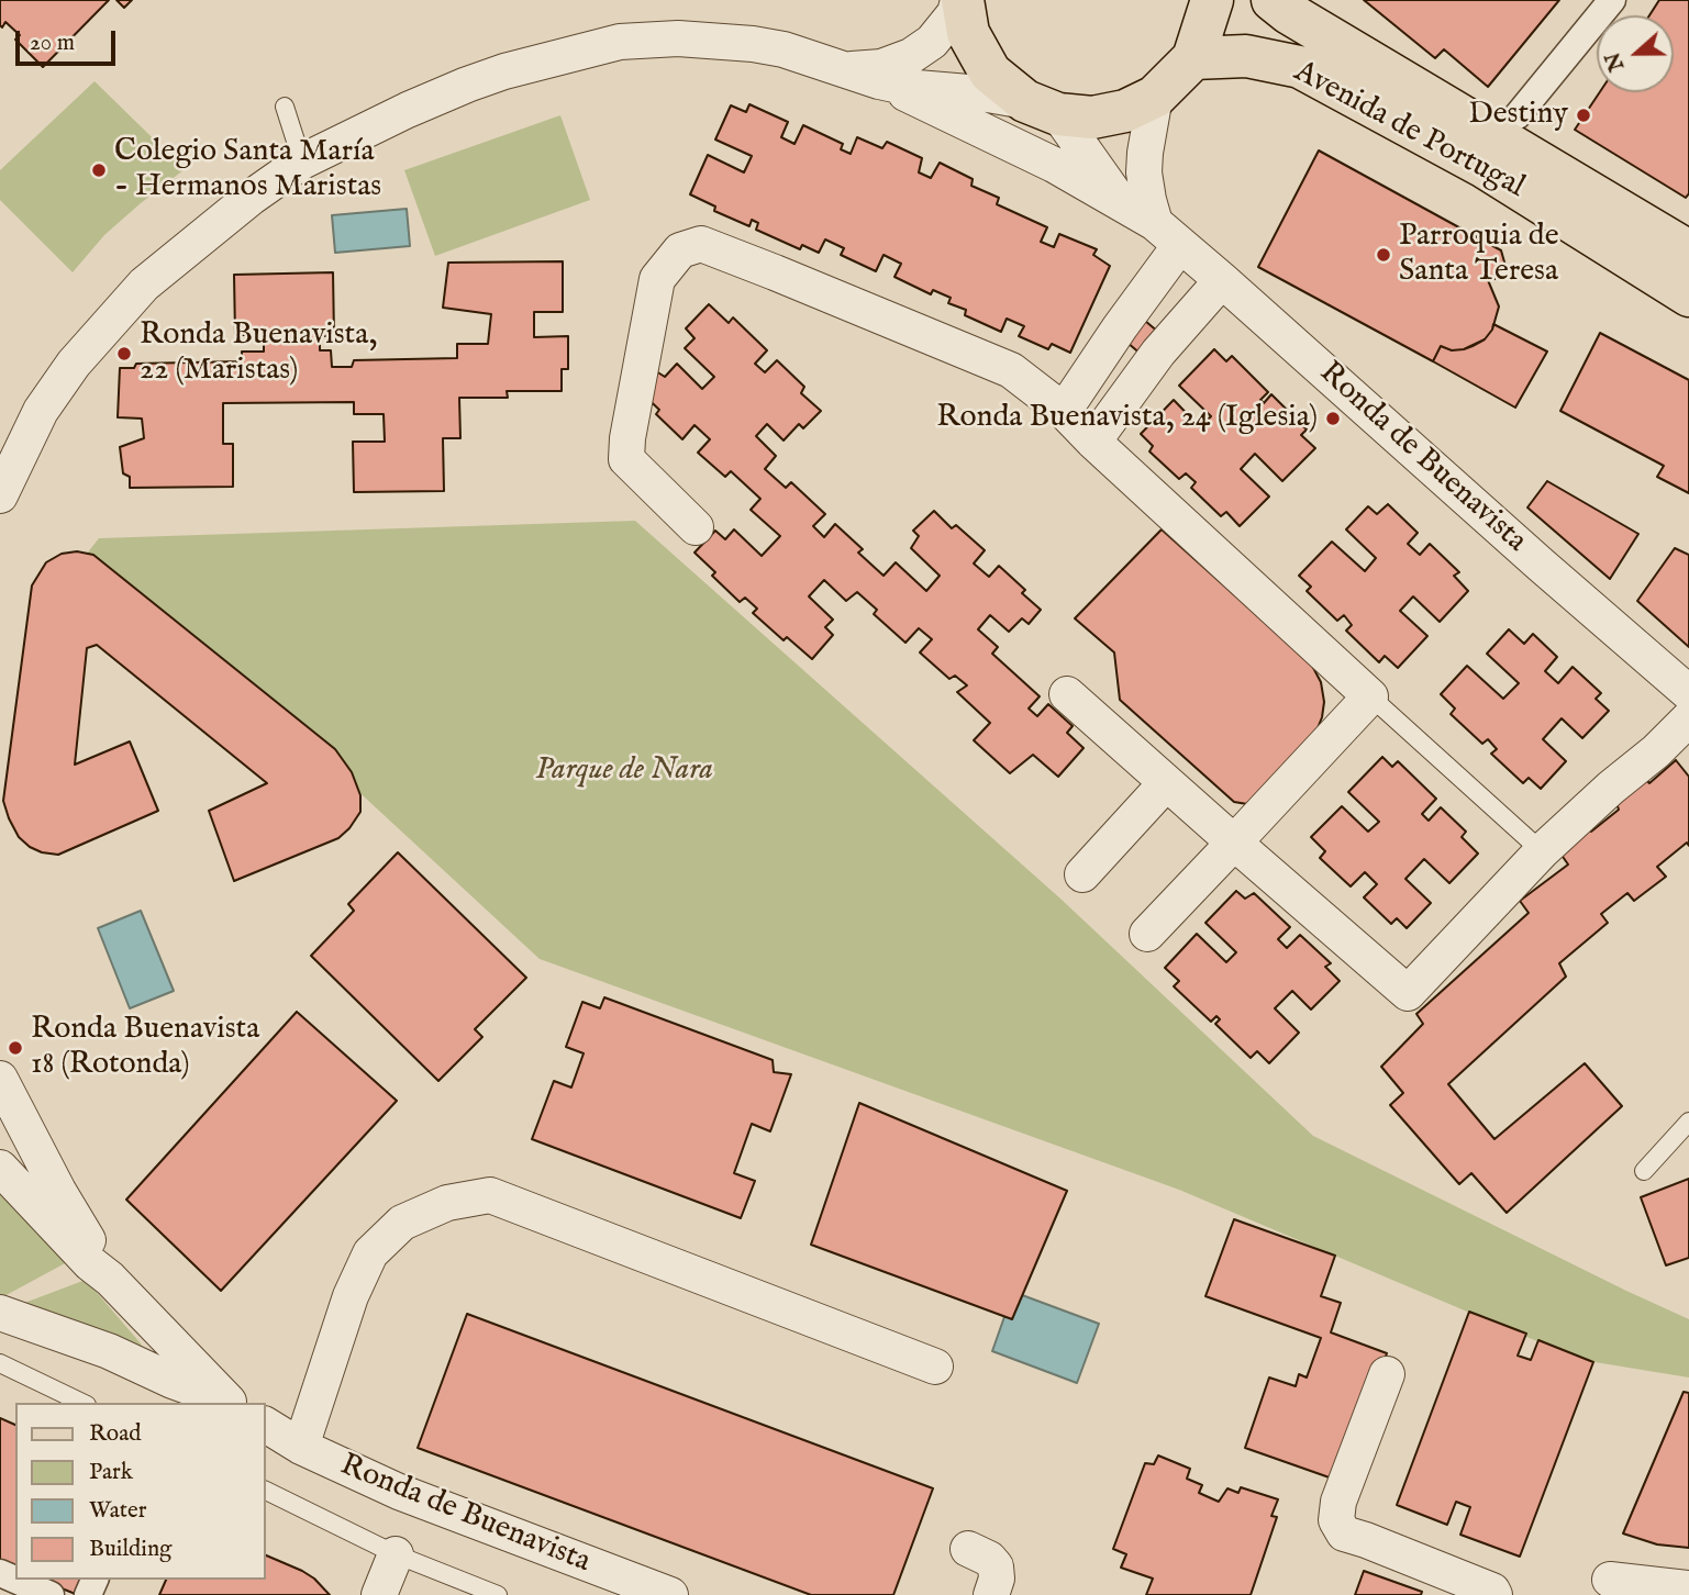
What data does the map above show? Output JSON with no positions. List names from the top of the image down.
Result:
{
  "streets": {
    "main road": ["Avenida de Portugal"],
    "street": ["Ronda de Buenavista"]
  },
  "parks": ["Parque de Nara"],
  "places": [
    "Destiny",
    "Colegio Santa María - Hermanos Maristas",
    "Parroquia de Santa Teresa",
    "Ronda Buenavista, 22 (Maristas)",
    "Ronda Buenavista, 24 (Iglesia)",
    "Ronda Buenavista 18 (Rotonda)"
  ],
  "legend": [
    "Road",
    "Park",
    "Water",
    "Building"
  ],
  "scale_bar": "20 m",
  "north": "left"
}
